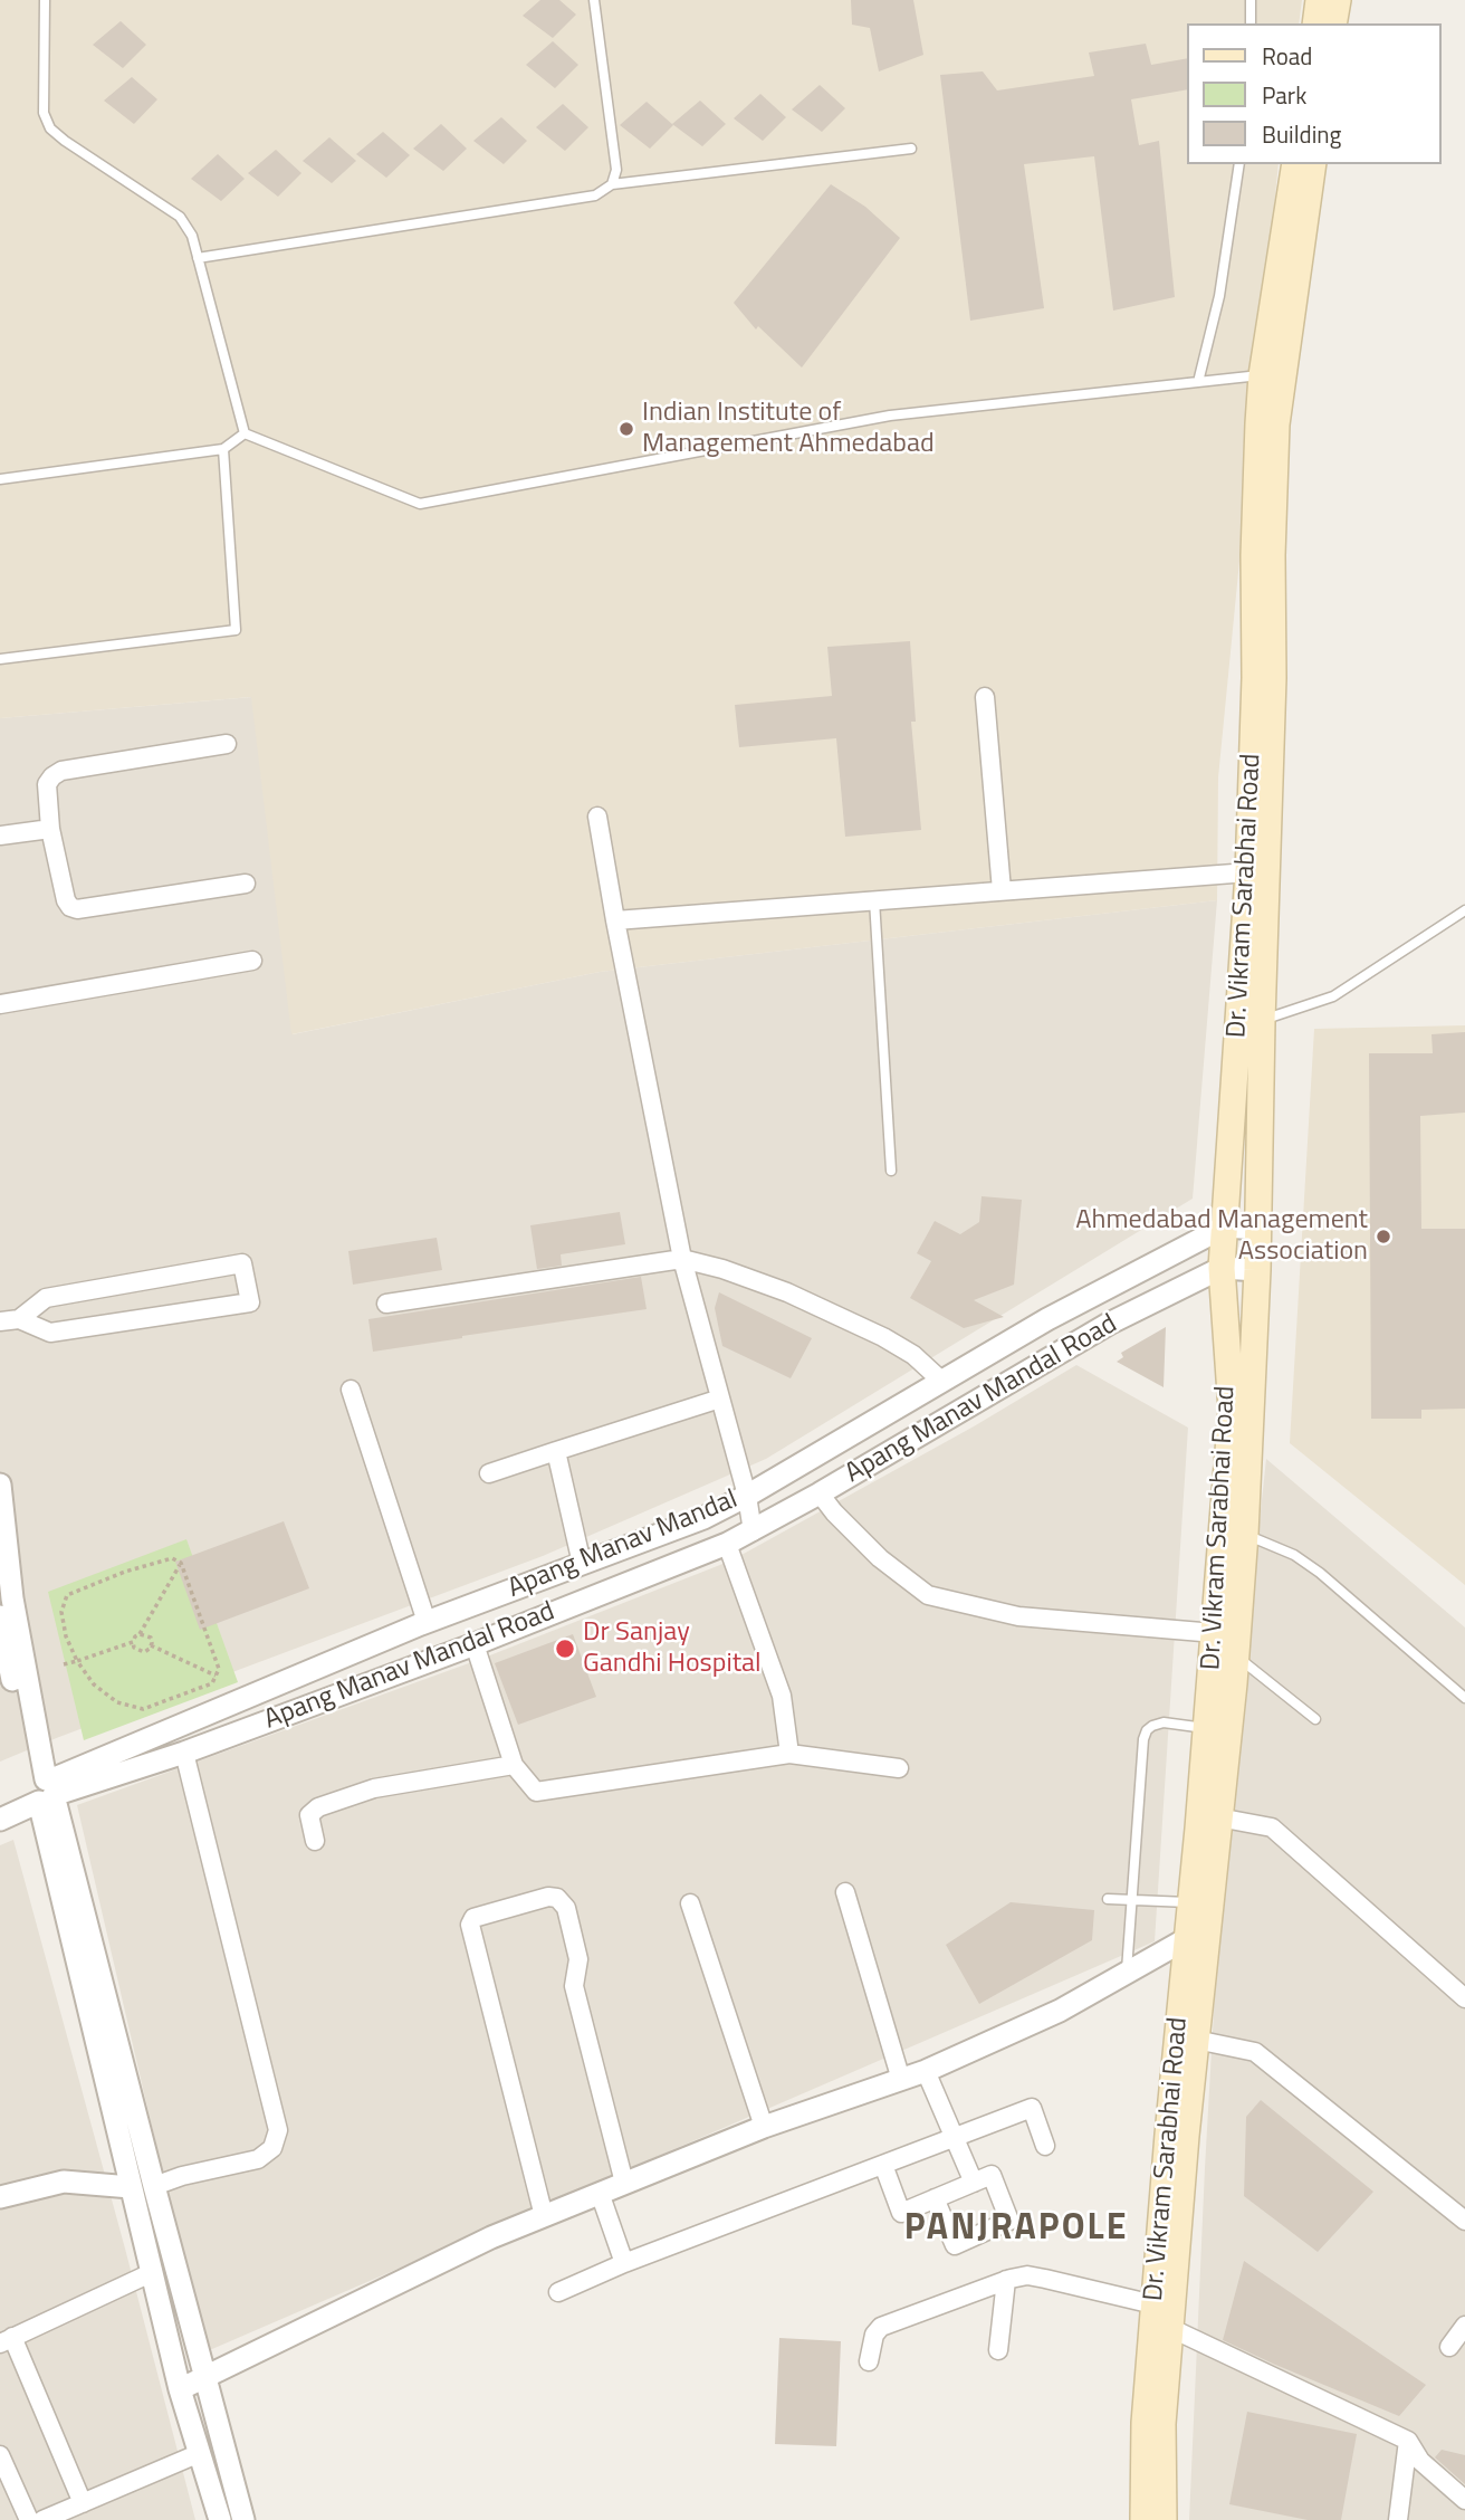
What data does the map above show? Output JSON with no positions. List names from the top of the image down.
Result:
{
  "streets": {
    "main road": ["Dr. Vikram Sarabhai Road"],
    "street": ["Apang Manav Mandal Road", "Apang Manav Mandal"]
  },
  "crossings": [
    ["Dr. Vikram Sarabhai Road", "Apang Manav Mandal Road"],
    ["Dr. Vikram Sarabhai Road", "Apang Manav Mandal"],
    ["Apang Manav Mandal Road", "Apang Manav Mandal"]
  ],
  "districts": ["PANJRAPOLE"],
  "places": ["Indian Institute of Management Ahmedabad", "Ahmedabad Management Association", "Dr Sanjay Gandhi Hospital"],
  "legend": ["Road", "Park", "Building"]
}
